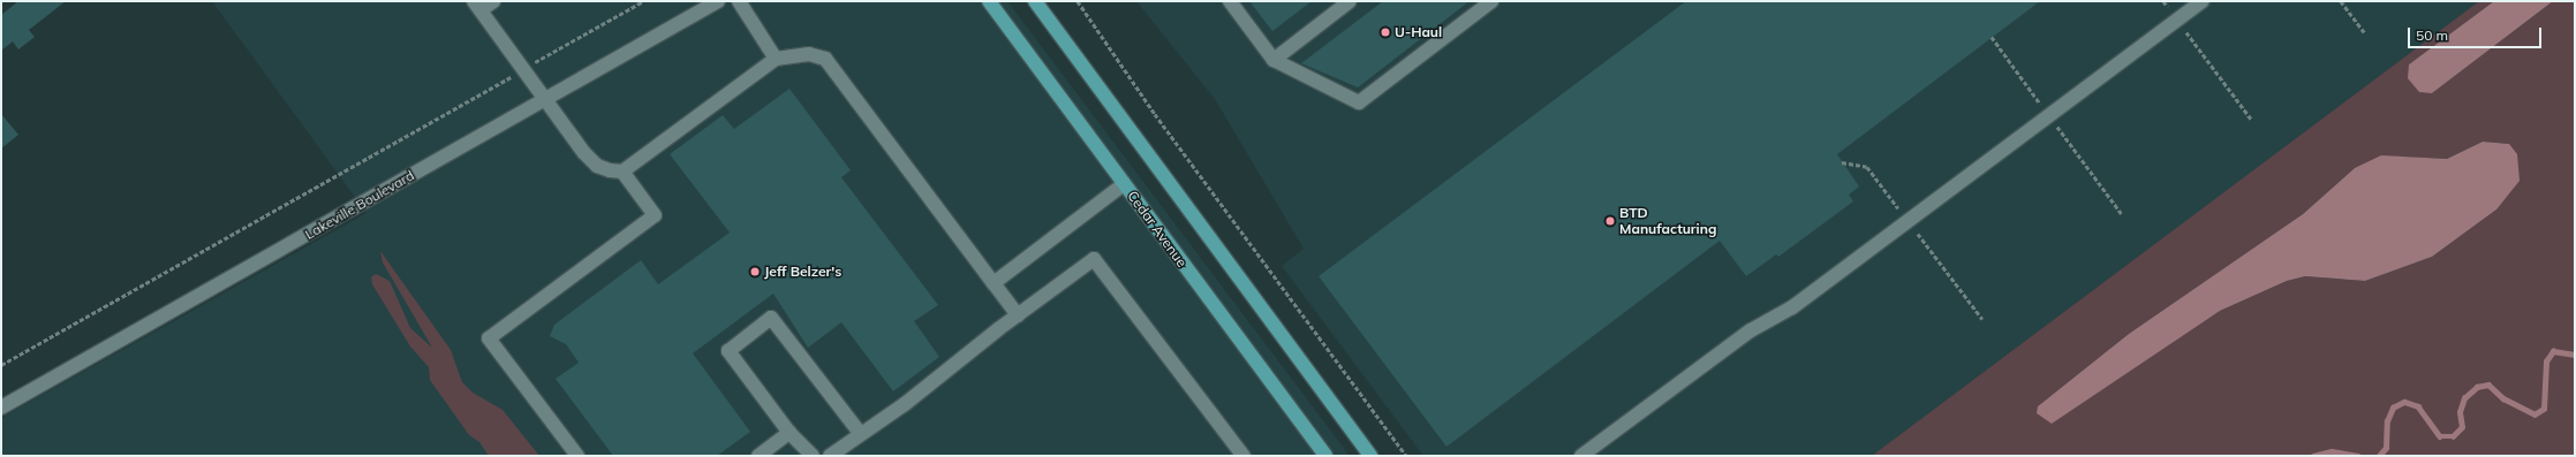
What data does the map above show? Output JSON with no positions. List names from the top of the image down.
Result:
{
  "streets": {
    "main road": ["Cedar Avenue"],
    "street": ["Lakeville Boulevard"]
  },
  "places": ["U-Haul", "BTD Manufacturing", "Jeff Belzer's"],
  "scale_bar": "50 m"
}
